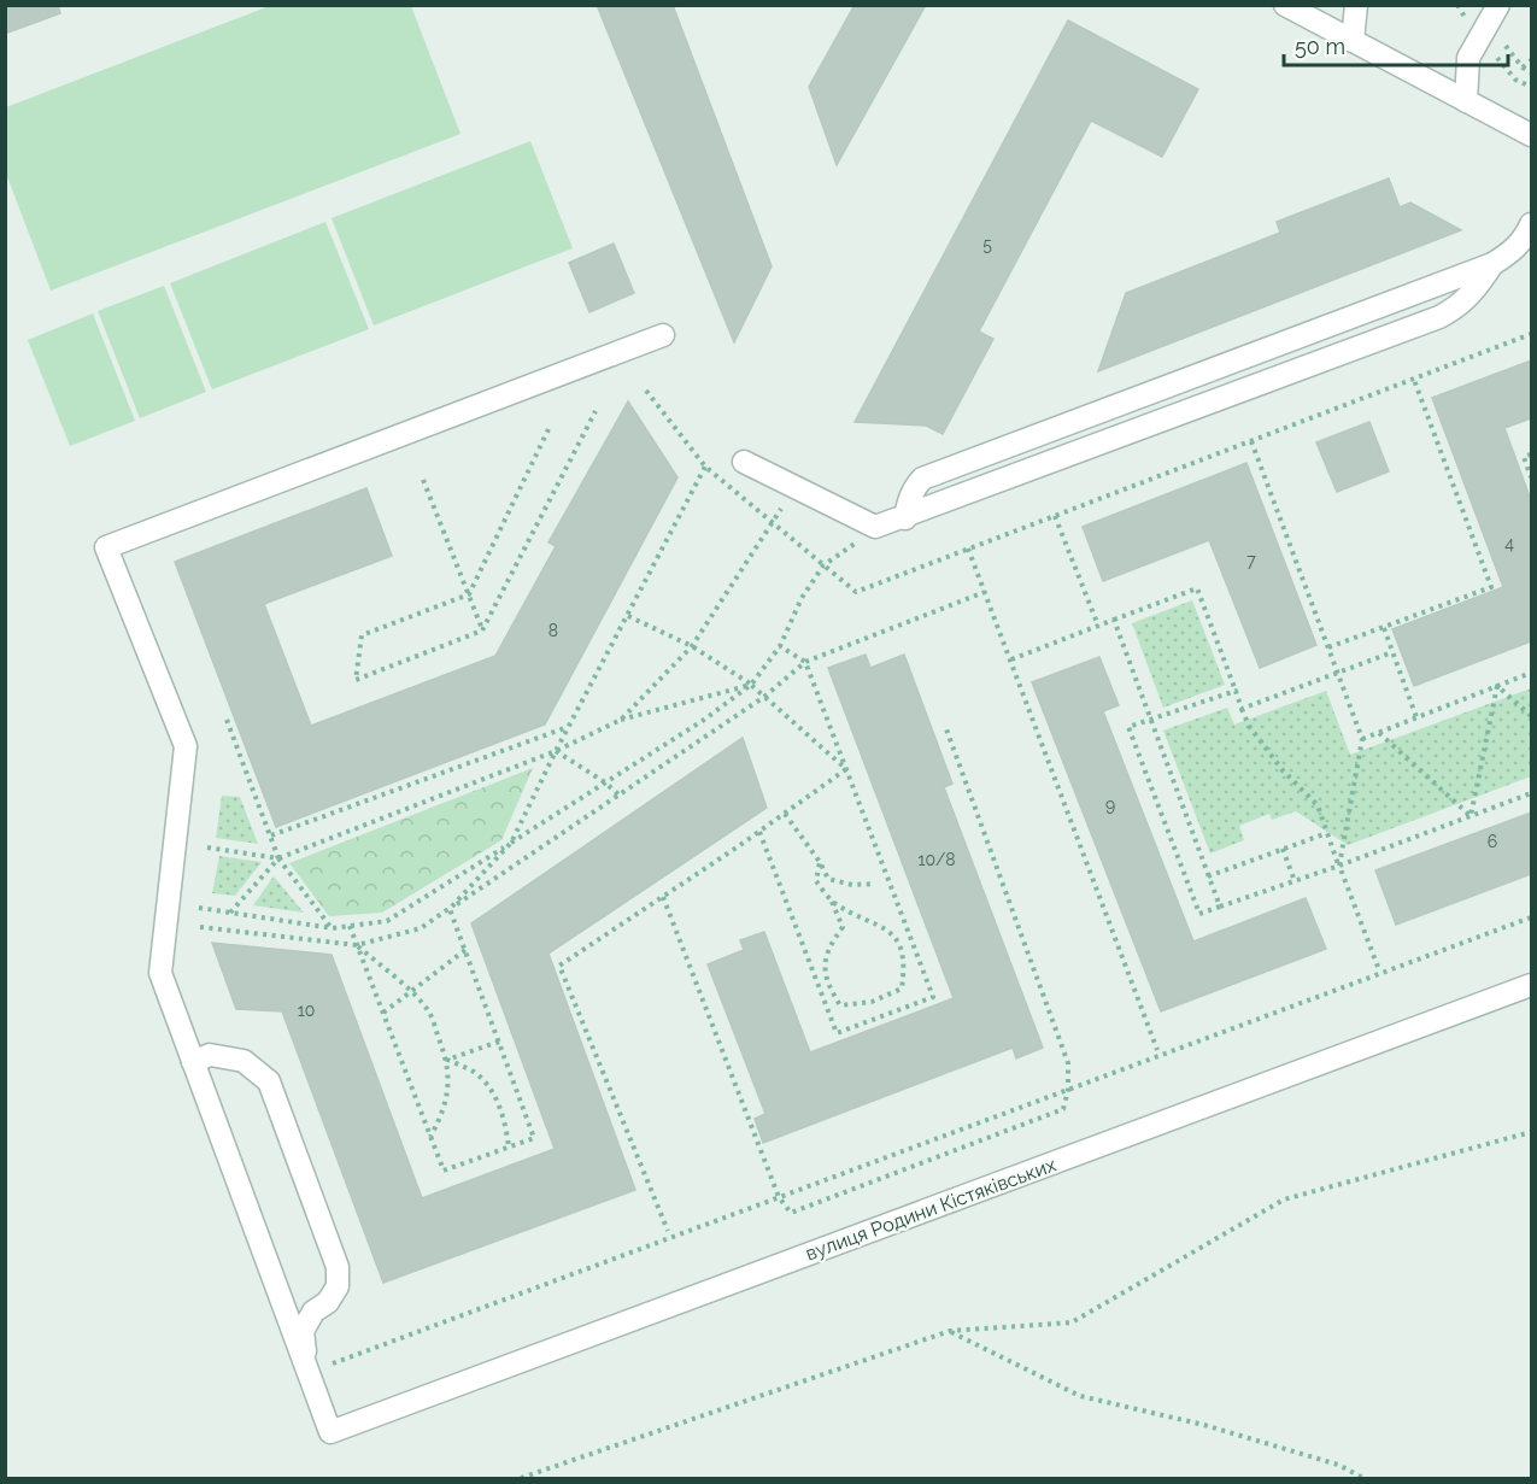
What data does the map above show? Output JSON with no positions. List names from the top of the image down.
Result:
{
  "streets": {
    "street": ["вулиця Родини Кістяківських"]
  },
  "house_numbers": [
    "5",
    "4",
    "7",
    "8",
    "9",
    "6",
    "10/8",
    "10"
  ],
  "scale_bar": "50 m"
}
